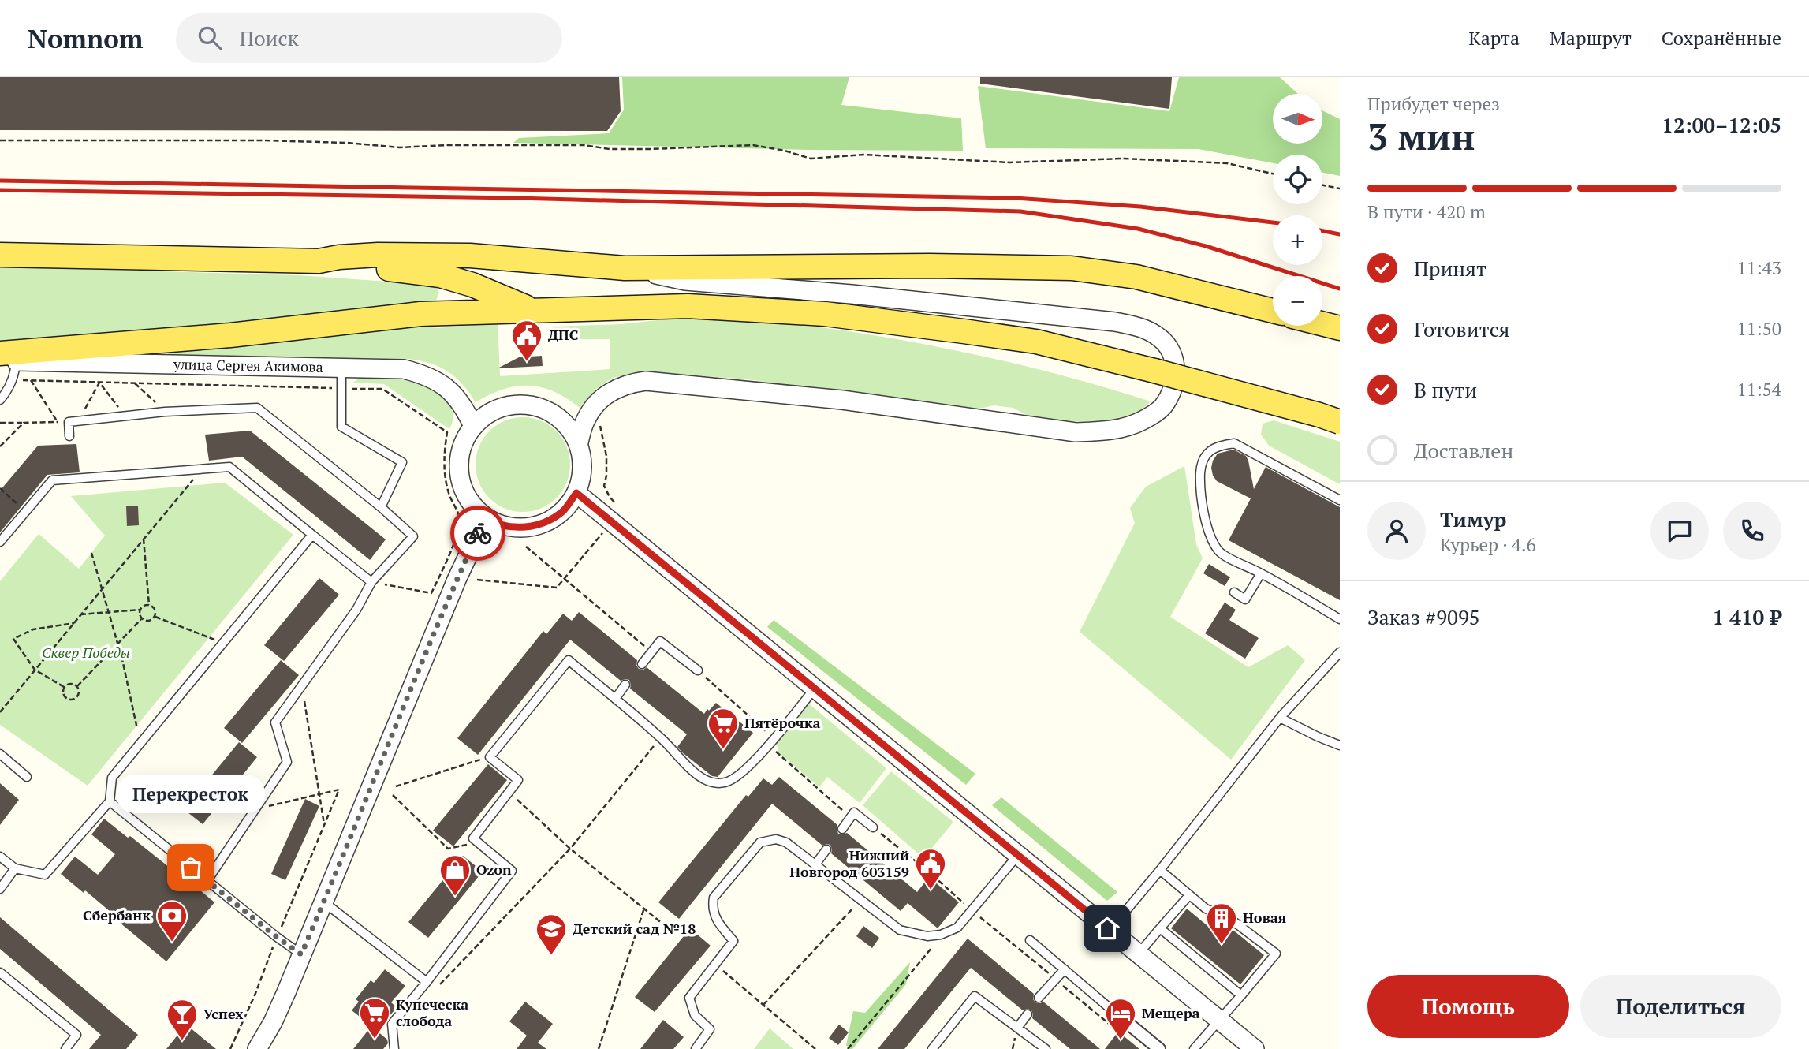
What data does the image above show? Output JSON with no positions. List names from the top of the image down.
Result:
{
  "streets": {
    "street": ["улица Сергея Акимова"]
  },
  "parks": ["Сквер Победы"],
  "places": {
    "public building": ["ДПС", "Нижний Новгород 603159"],
    "supermarket": ["Пятёрочка", "Купеческа слобода"],
    "other": ["Перекресток"],
    "shop": ["Ozon"],
    "bank": ["Сбербанк"],
    "building": ["Новая"],
    "school or university": ["Детский сад №18"],
    "hotel": ["Мещера"],
    "bar": ["Успех"]
  },
  "north": "right",
  "page": {
    "header": "Nomnom",
    "search": "Поиск",
    "nav": ["Карта", "Маршрут", "Сохранённые"],
    "heading": ["3 мин", "Прибудет через", "12:00–12:05"],
    "panel": [
      "Тимур",
      "Курьер · 4.6",
      "Заказ #9095",
      "1 410 ₽"
    ],
    "map_buttons": ["+", "−"],
    "bar": "В пути · 420 m",
    "list": [
      ["Принят", "11:43"],
      ["Готовится", "11:50"],
      ["В пути", "11:54"],
      "Доставлен"
    ],
    "bubble": "Перекресток",
    "buttons": ["Помощь", "Поделиться"]
  }
}
